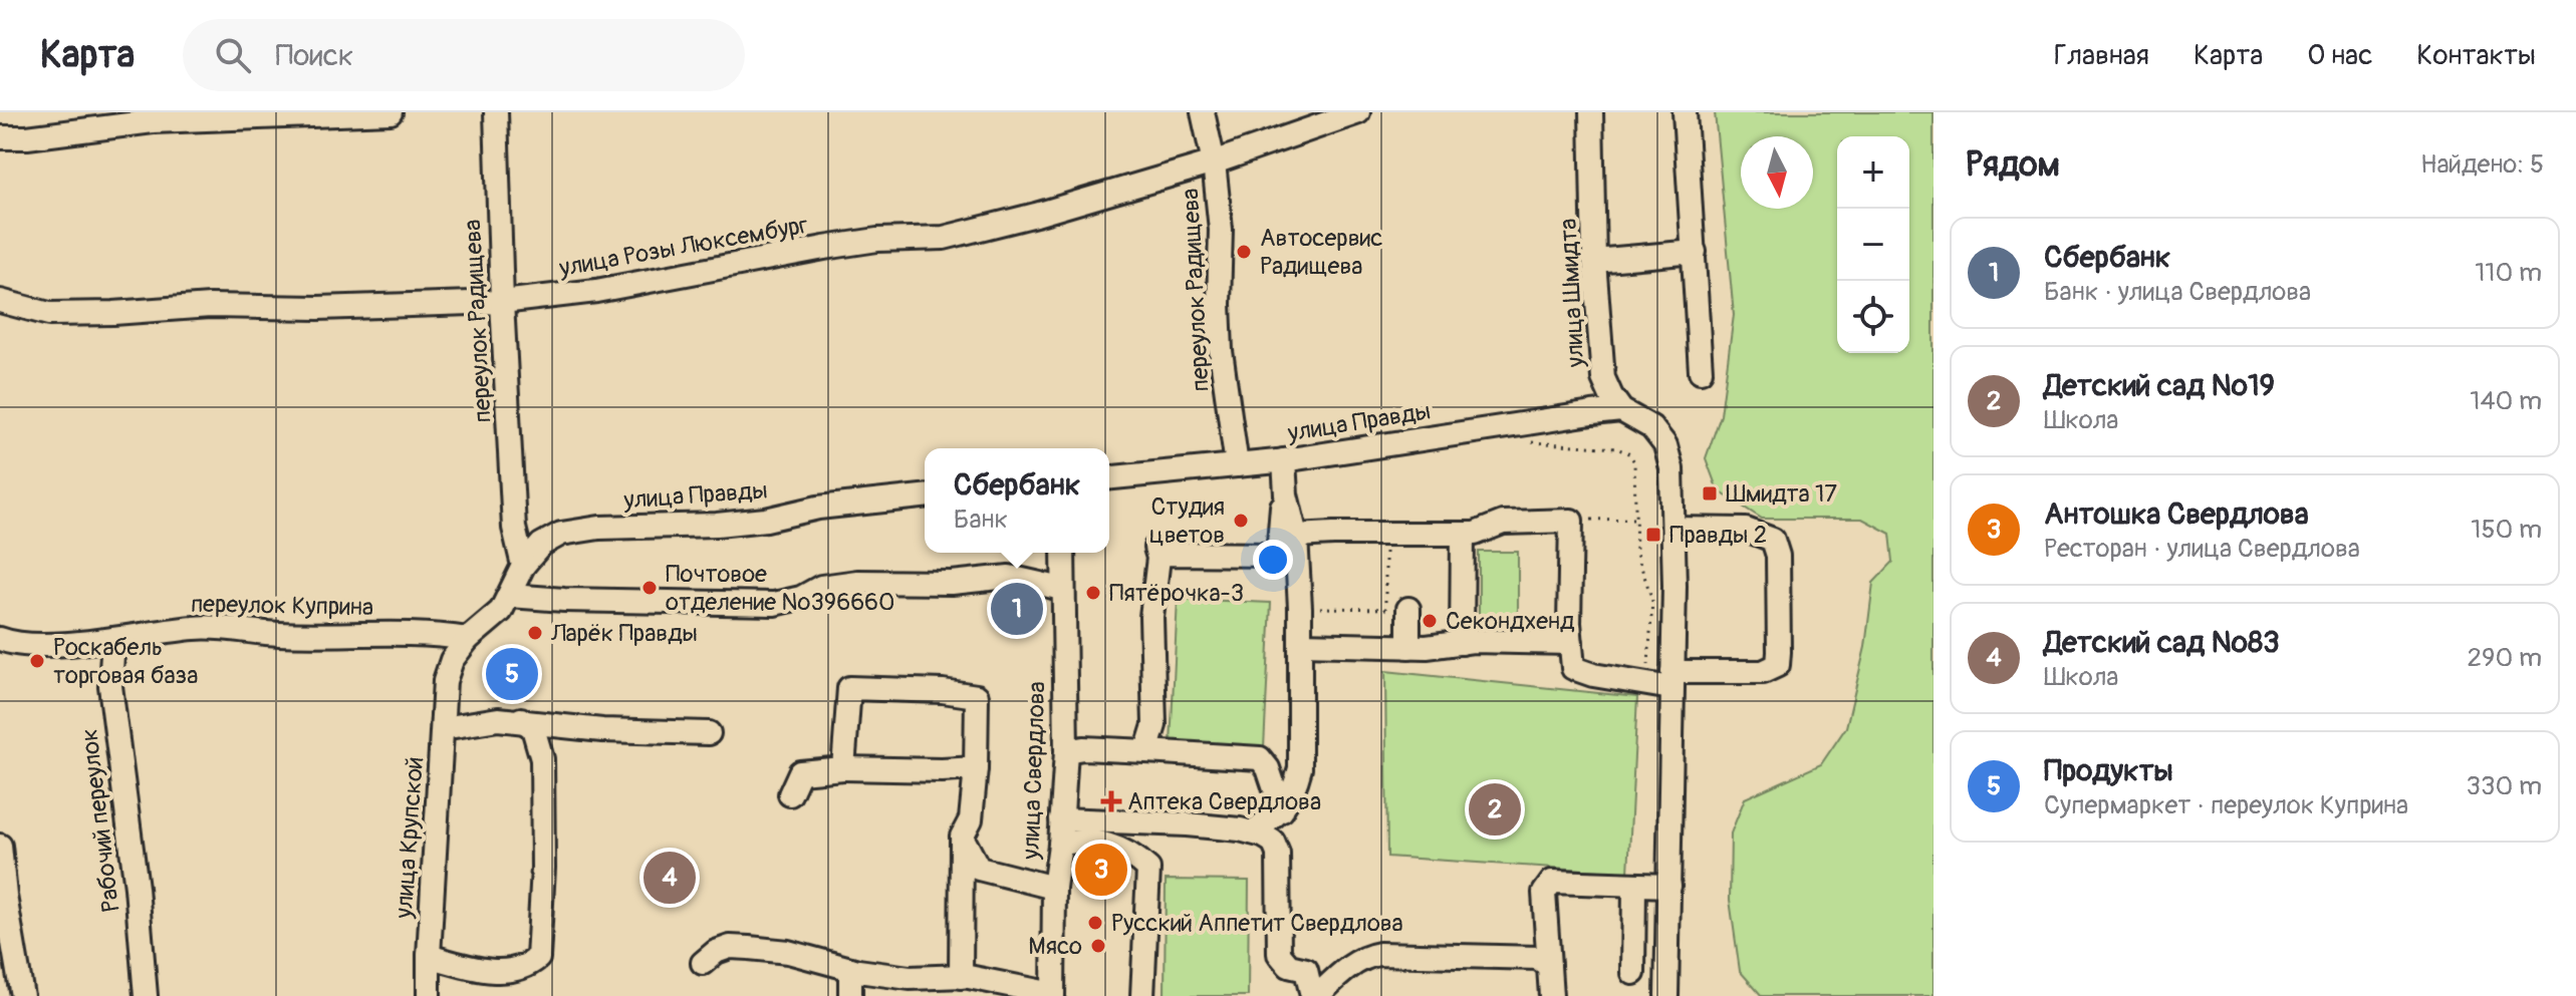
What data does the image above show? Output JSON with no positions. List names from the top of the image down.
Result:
{
  "streets": {
    "street": [
      "улица Розы Люксембург",
      "переулок Радищева",
      "улица Шмидта",
      "улица Правды",
      "переулок Куприна",
      "улица Свердлова",
      "Рабочий переулок",
      "улица Крупской"
    ]
  },
  "crossings": [
    ["улица Розы Люксембург", "переулок Радищева"],
    ["переулок Радищева", "улица Правды"],
    ["улица Шмидта", "улица Правды"],
    ["переулок Куприна", "Рабочий переулок"],
    ["переулок Куприна", "улица Крупской"]
  ],
  "places": {
    "other": [
      "Автосервис Радищева",
      "Студия цветов",
      "Почтовое отделение №396660",
      "Пятёрочка-3",
      "Секондхенд",
      "Ларёк Правды",
      "Роскабель торговая база",
      "Русский Аппетит Свердлова",
      "Мясо"
    ],
    "transit": ["Шмидта 17", "Правды 2"],
    "health": ["Аптека Свердлова"]
  },
  "north": "bottom",
  "page": {
    "header": "Карта",
    "search": "Поиск",
    "nav": [
      "Главная",
      "Карта",
      "О нас",
      "Контакты"
    ],
    "heading": ["Рядом", "Найдено: 5"],
    "map_buttons": ["+", "−"],
    "list": [
      {
        "mark": "1",
        "name": "Сбербанк",
        "note": "Банк · улица Свердлова",
        "value": "110 m"
      },
      {
        "mark": "2",
        "name": "Детский сад №19",
        "note": "Школа",
        "value": "140 m"
      },
      {
        "mark": "3",
        "name": "Антошка Свердлова",
        "note": "Ресторан · улица Свердлова",
        "value": "150 m"
      },
      {
        "mark": "4",
        "name": "Детский сад №83",
        "note": "Школа",
        "value": "290 m"
      },
      {
        "mark": "5",
        "name": "Продукты",
        "note": "Супермаркет · переулок Куприна",
        "value": "330 m"
      }
    ],
    "popup": ["Сбербанк", "Банк"],
    "pins": [
      "1",
      "5",
      "2",
      "3",
      "4"
    ]
  }
}
